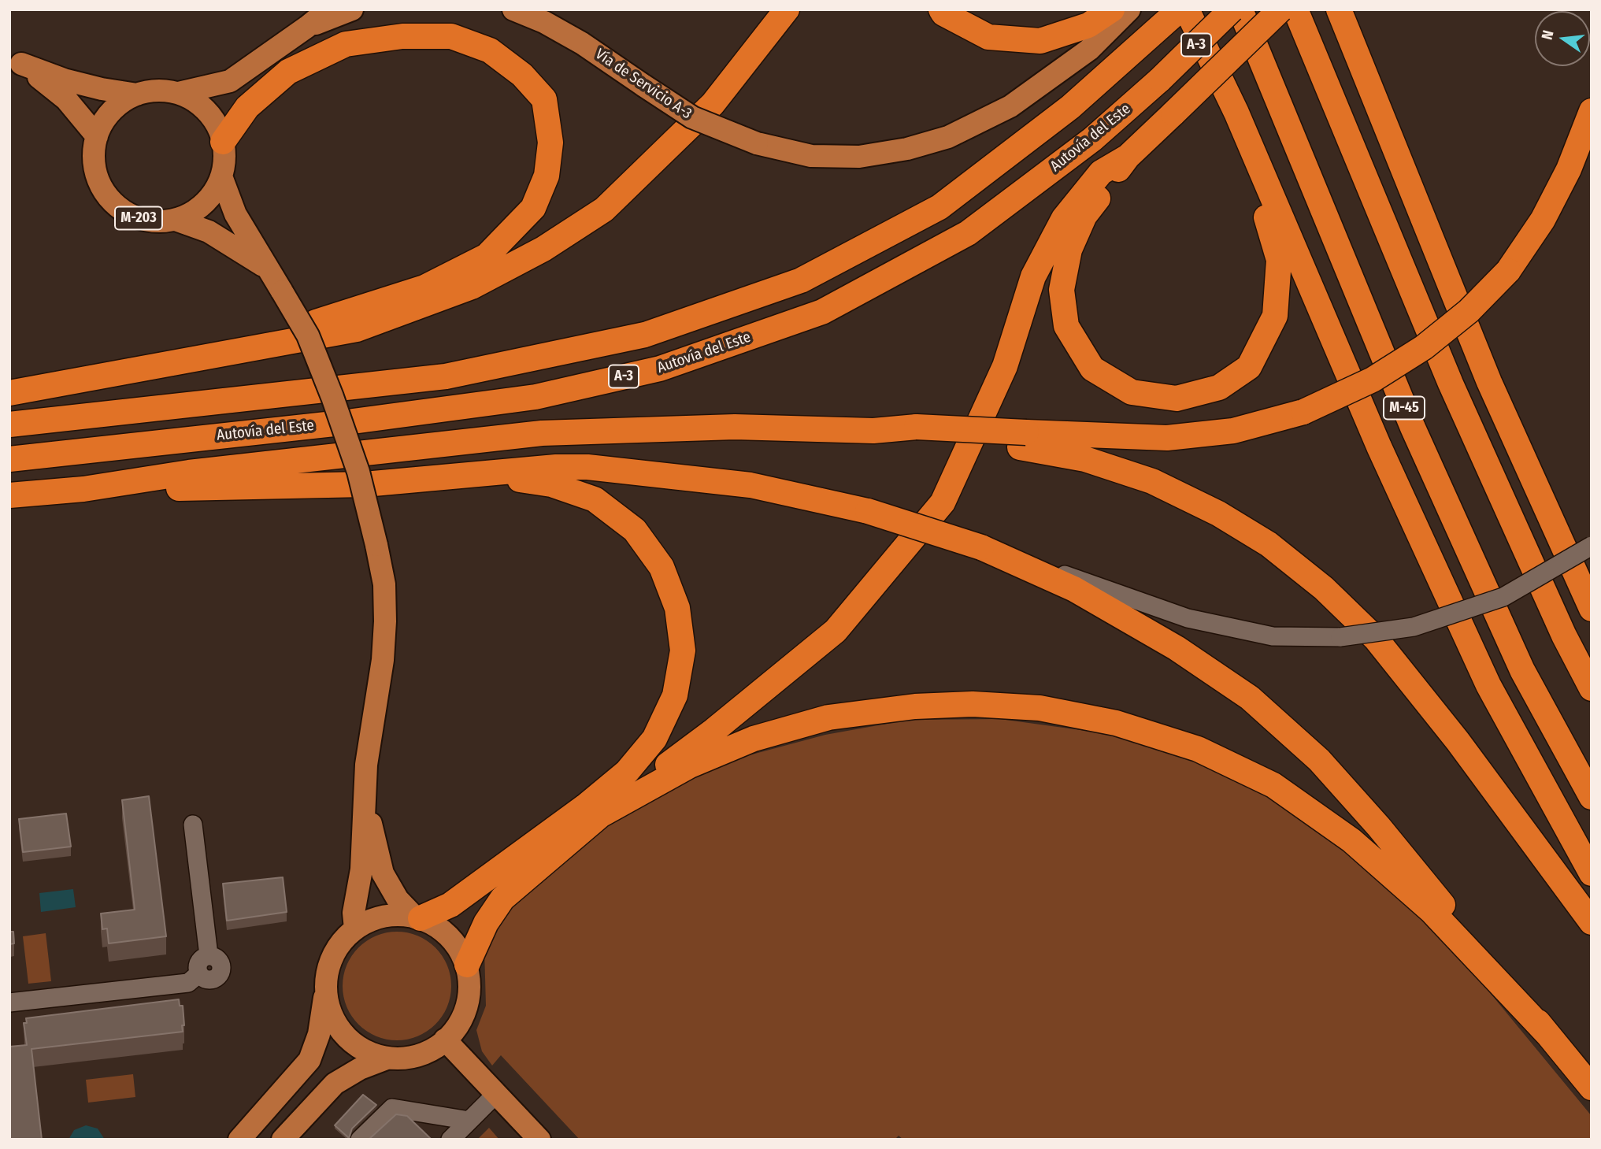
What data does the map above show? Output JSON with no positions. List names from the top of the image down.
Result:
{
  "streets": {
    "highway": ["A-3", "Autovía del Este", "M-45"],
    "main road": ["Vía de Servicio A-3", "M-203"]
  },
  "north": "left"
}
